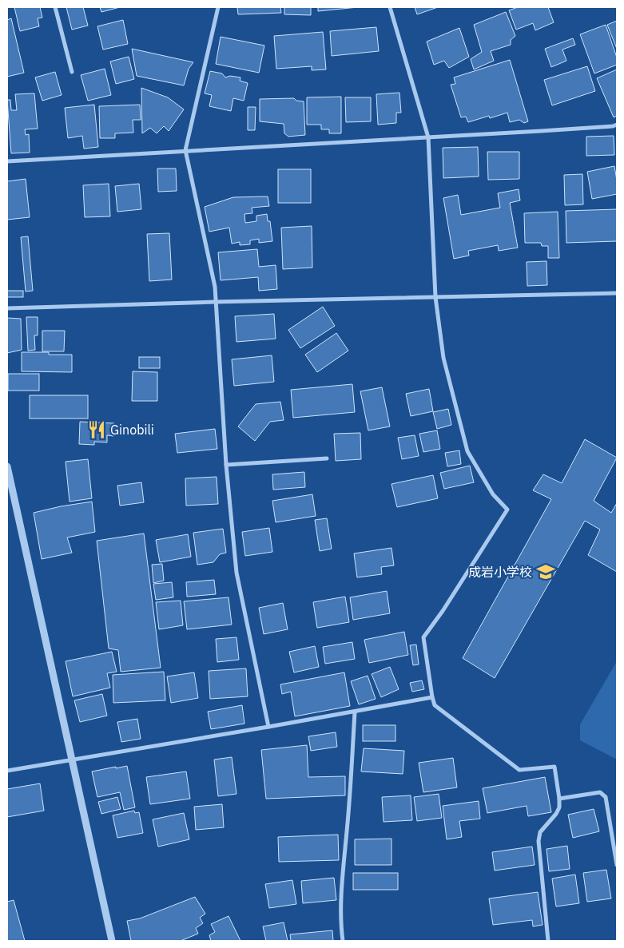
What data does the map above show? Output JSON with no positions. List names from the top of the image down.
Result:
{
  "places": {
    "restaurant": ["Ginobili"],
    "school or university": ["成岩小学校"]
  }
}
